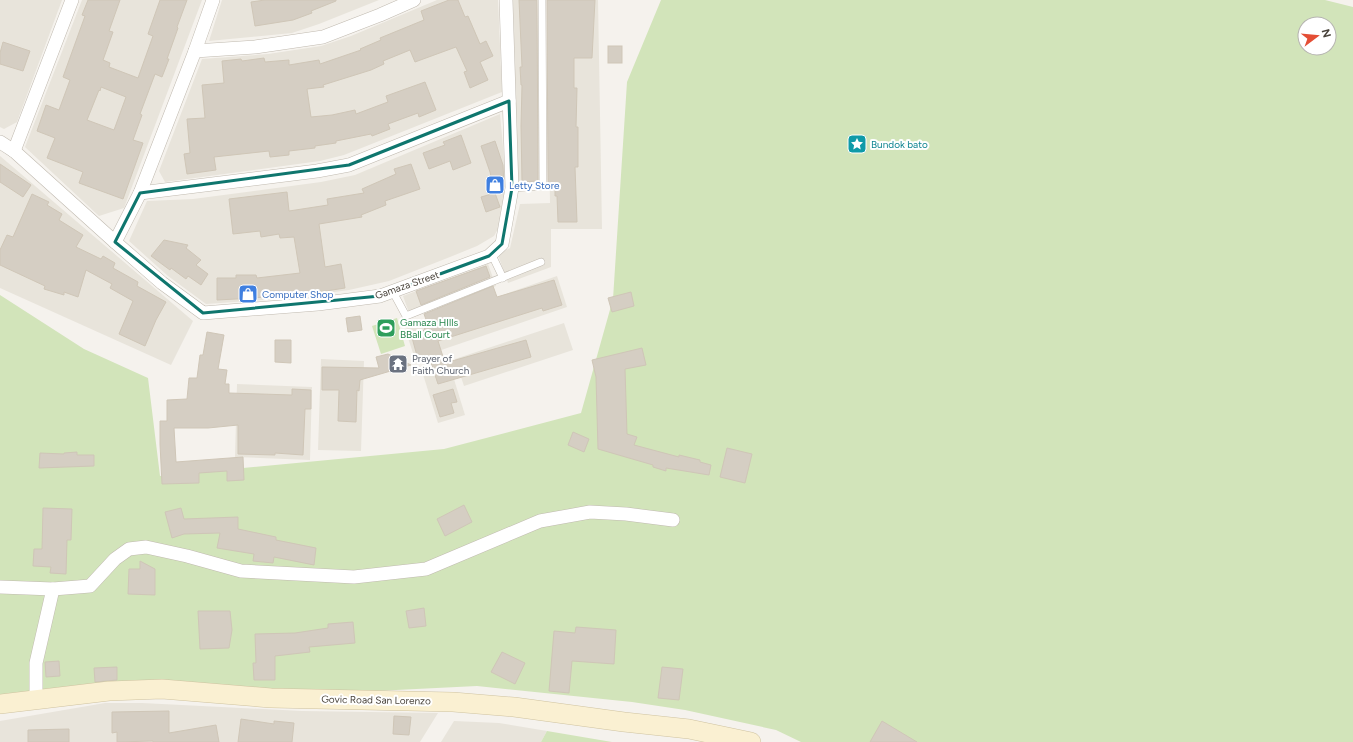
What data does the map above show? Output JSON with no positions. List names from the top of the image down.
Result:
{
  "streets": {
    "main road": ["Govic Road San Lorenzo"],
    "street": ["Gamaza Street"]
  },
  "places": {
    "place": ["Bundok bato"],
    "shop": ["Letty Store", "Computer Shop"],
    "sports": ["Gamaza HIlls BBall Court"],
    "temple": ["Prayer of Faith Church"]
  },
  "north": "right"
}
